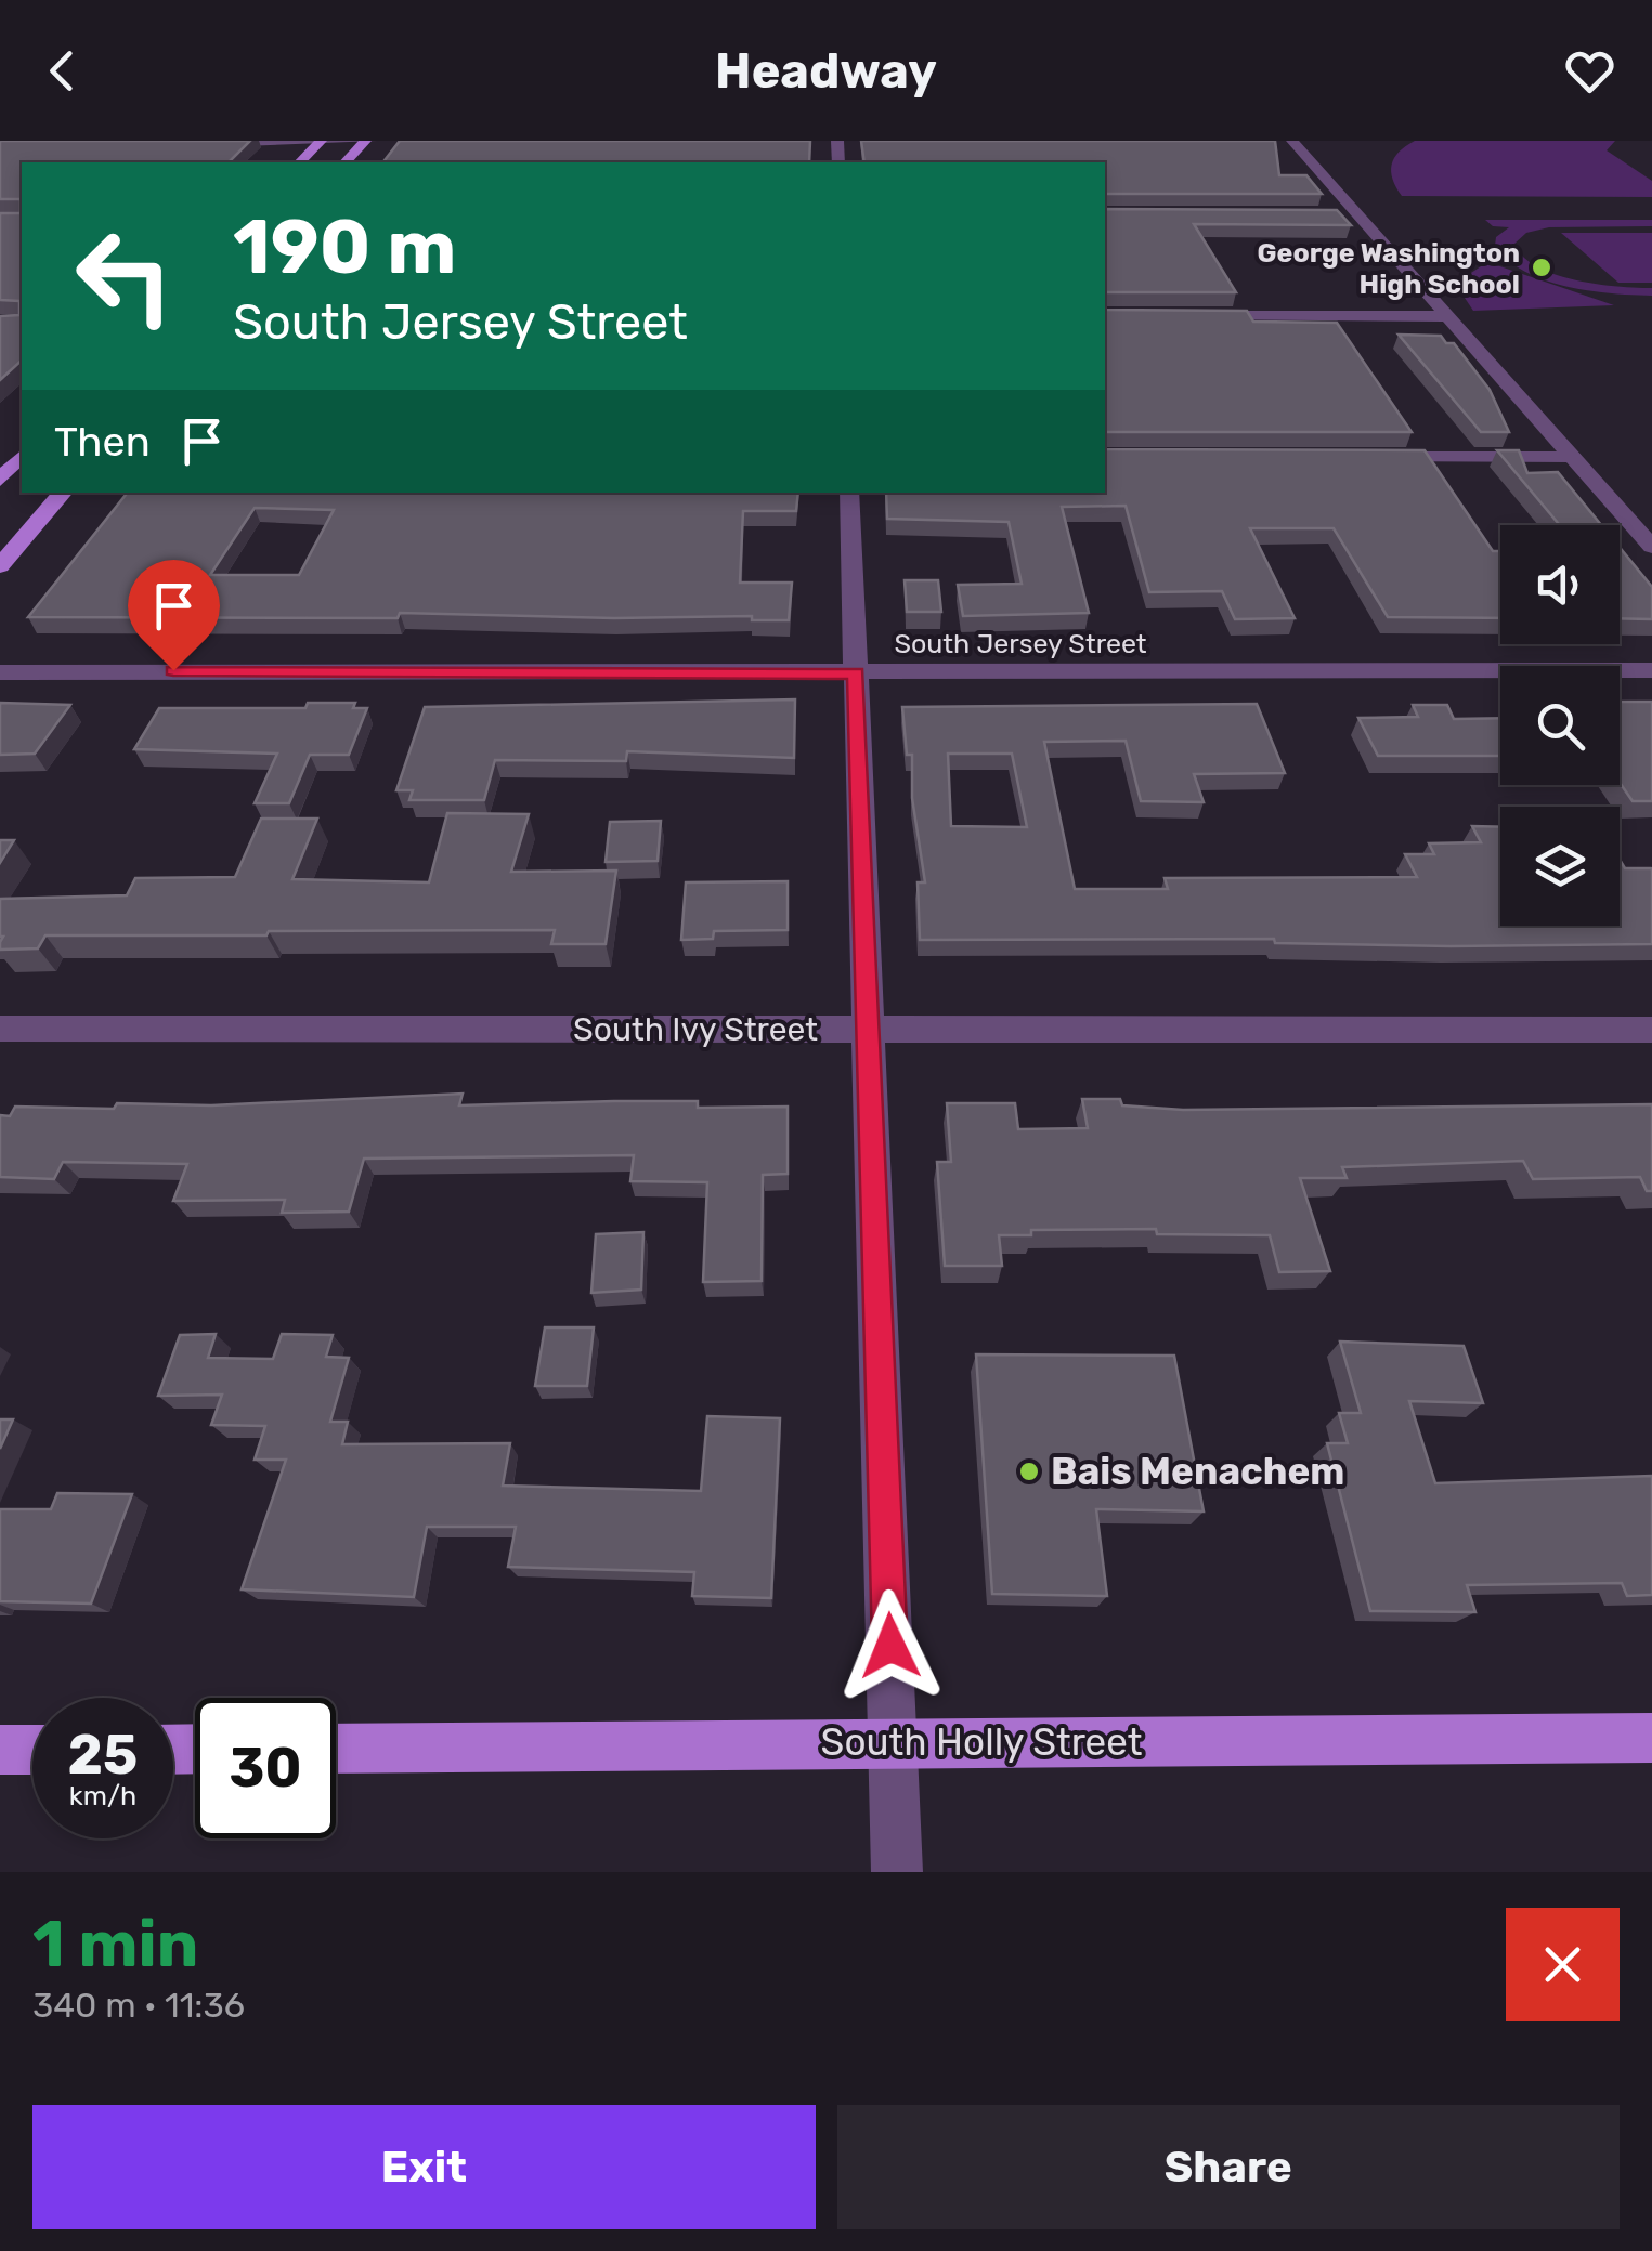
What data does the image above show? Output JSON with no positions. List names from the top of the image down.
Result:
{
  "streets": {
    "main road": ["South Holly Street"],
    "street": ["South Jersey Street", "South Ivy Street"]
  },
  "places": ["George Washington High School", "Bais Menachem"],
  "page": {
    "header": "Headway",
    "turn": ["190 m", "South Jersey Street"],
    "then": "Then",
    "speed": "25 km/h",
    "limit": "30",
    "heading": ["1 min", "340 m · 11:36"],
    "buttons": ["Exit", "Share"]
  }
}
